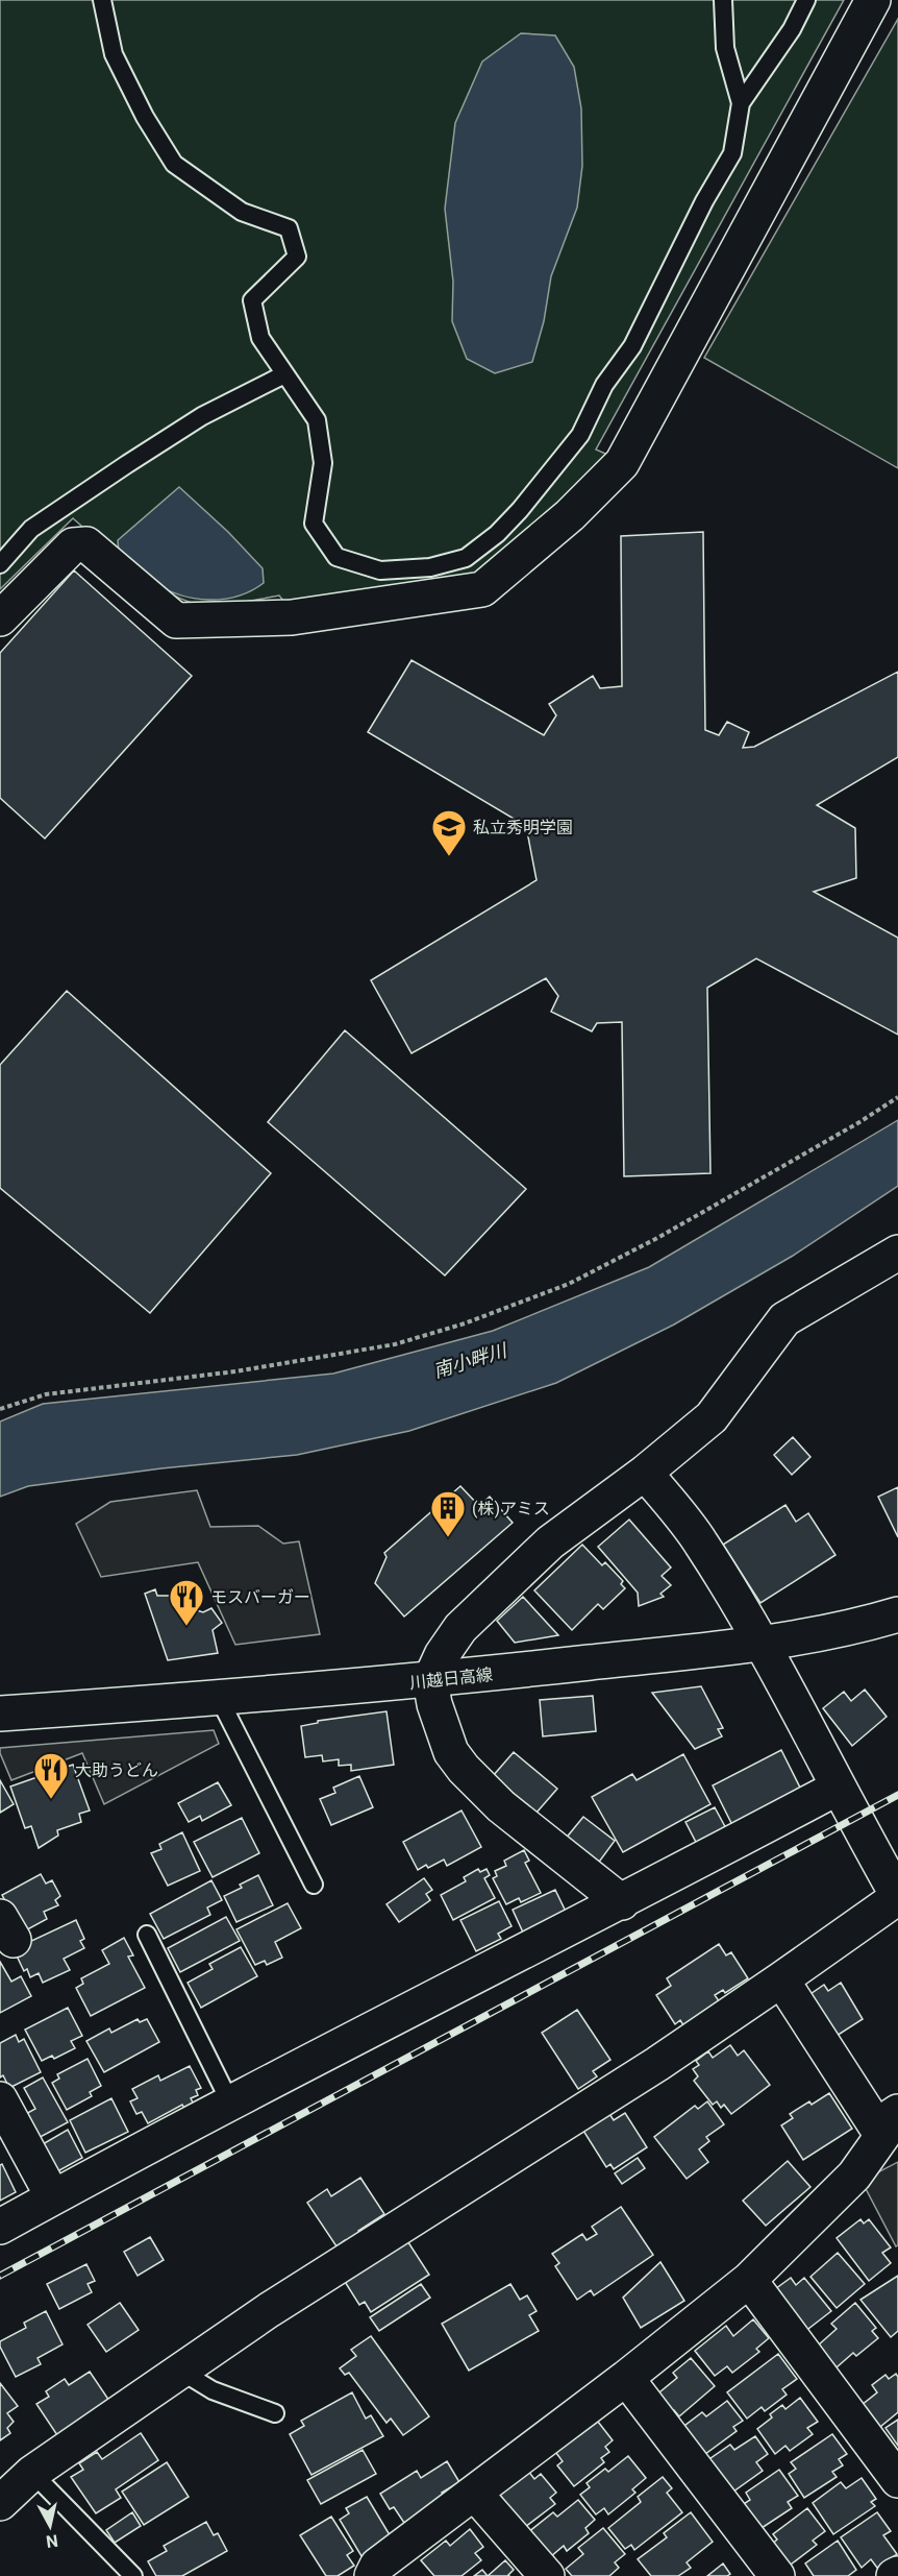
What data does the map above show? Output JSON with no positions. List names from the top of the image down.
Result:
{
  "streets": {
    "street": ["川越日高線"]
  },
  "water": ["南小畔川"],
  "places": {
    "school or university": ["私立秀明学園"],
    "building": ["(株)アミス"],
    "restaurant": ["モスバーガー", "大助うどん"]
  },
  "north": "bottom"
}
